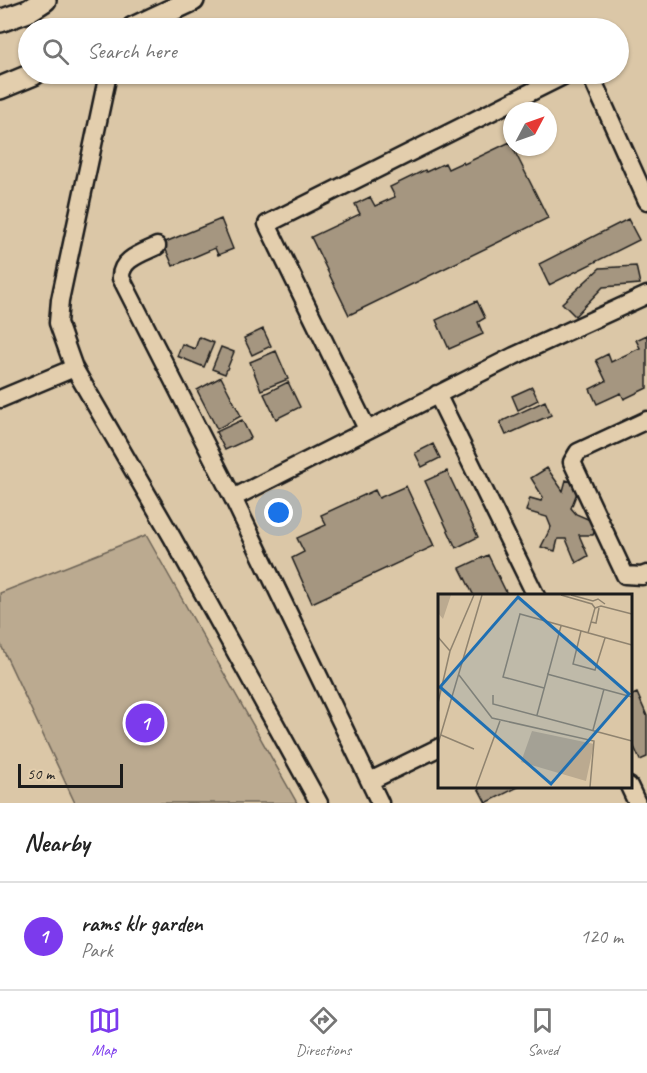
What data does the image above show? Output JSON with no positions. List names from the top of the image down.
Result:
{
  "scale_bar": "50 m",
  "north": "top right",
  "page": {
    "search": "Search here",
    "pins": "1",
    "scale": "50 m",
    "heading": "Nearby",
    "list": [
      {
        "mark": "1",
        "name": "rams klr garden",
        "note": "Park",
        "value": "120 m"
      }
    ],
    "nav": ["Map", "Directions", "Saved"]
  }
}
